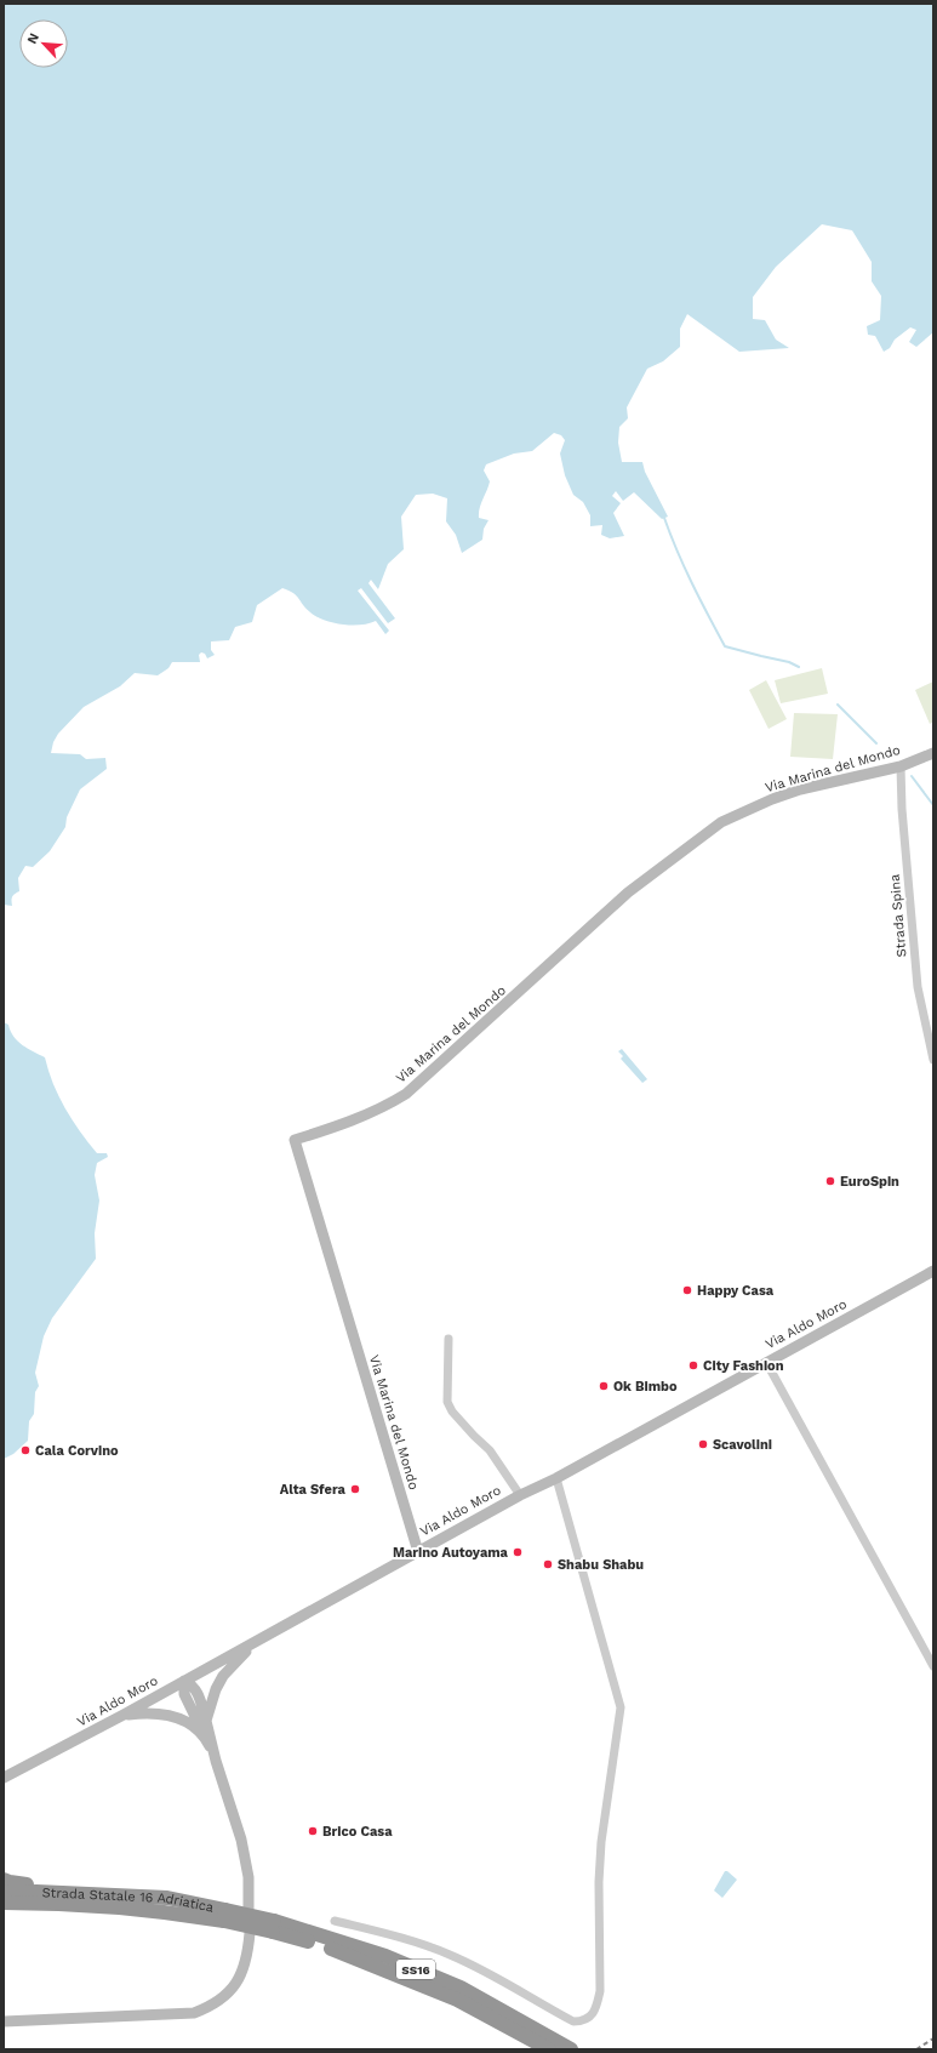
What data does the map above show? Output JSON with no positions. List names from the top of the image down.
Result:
{
  "streets": {
    "highway": ["Strada Statale 16 Adriatica", "SS16"],
    "main road": ["Via Marina del Mondo", "Via Aldo Moro"],
    "street": ["Strada Spina"]
  },
  "crossings": [
    ["Via Marina del Mondo", "Strada Spina"],
    ["Via Marina del Mondo", "Via Aldo Moro"],
    ["Strada Statale 16 Adriatica", "SS16"]
  ],
  "places": [
    "EuroSpin",
    "Happy Casa",
    "City Fashion",
    "Ok Bimbo",
    "Scavolini",
    "Cala Corvino",
    "Alta Sfera",
    "Marino Autoyama",
    "Shabu Shabu",
    "Brico Casa"
  ],
  "north": "top left"
}
